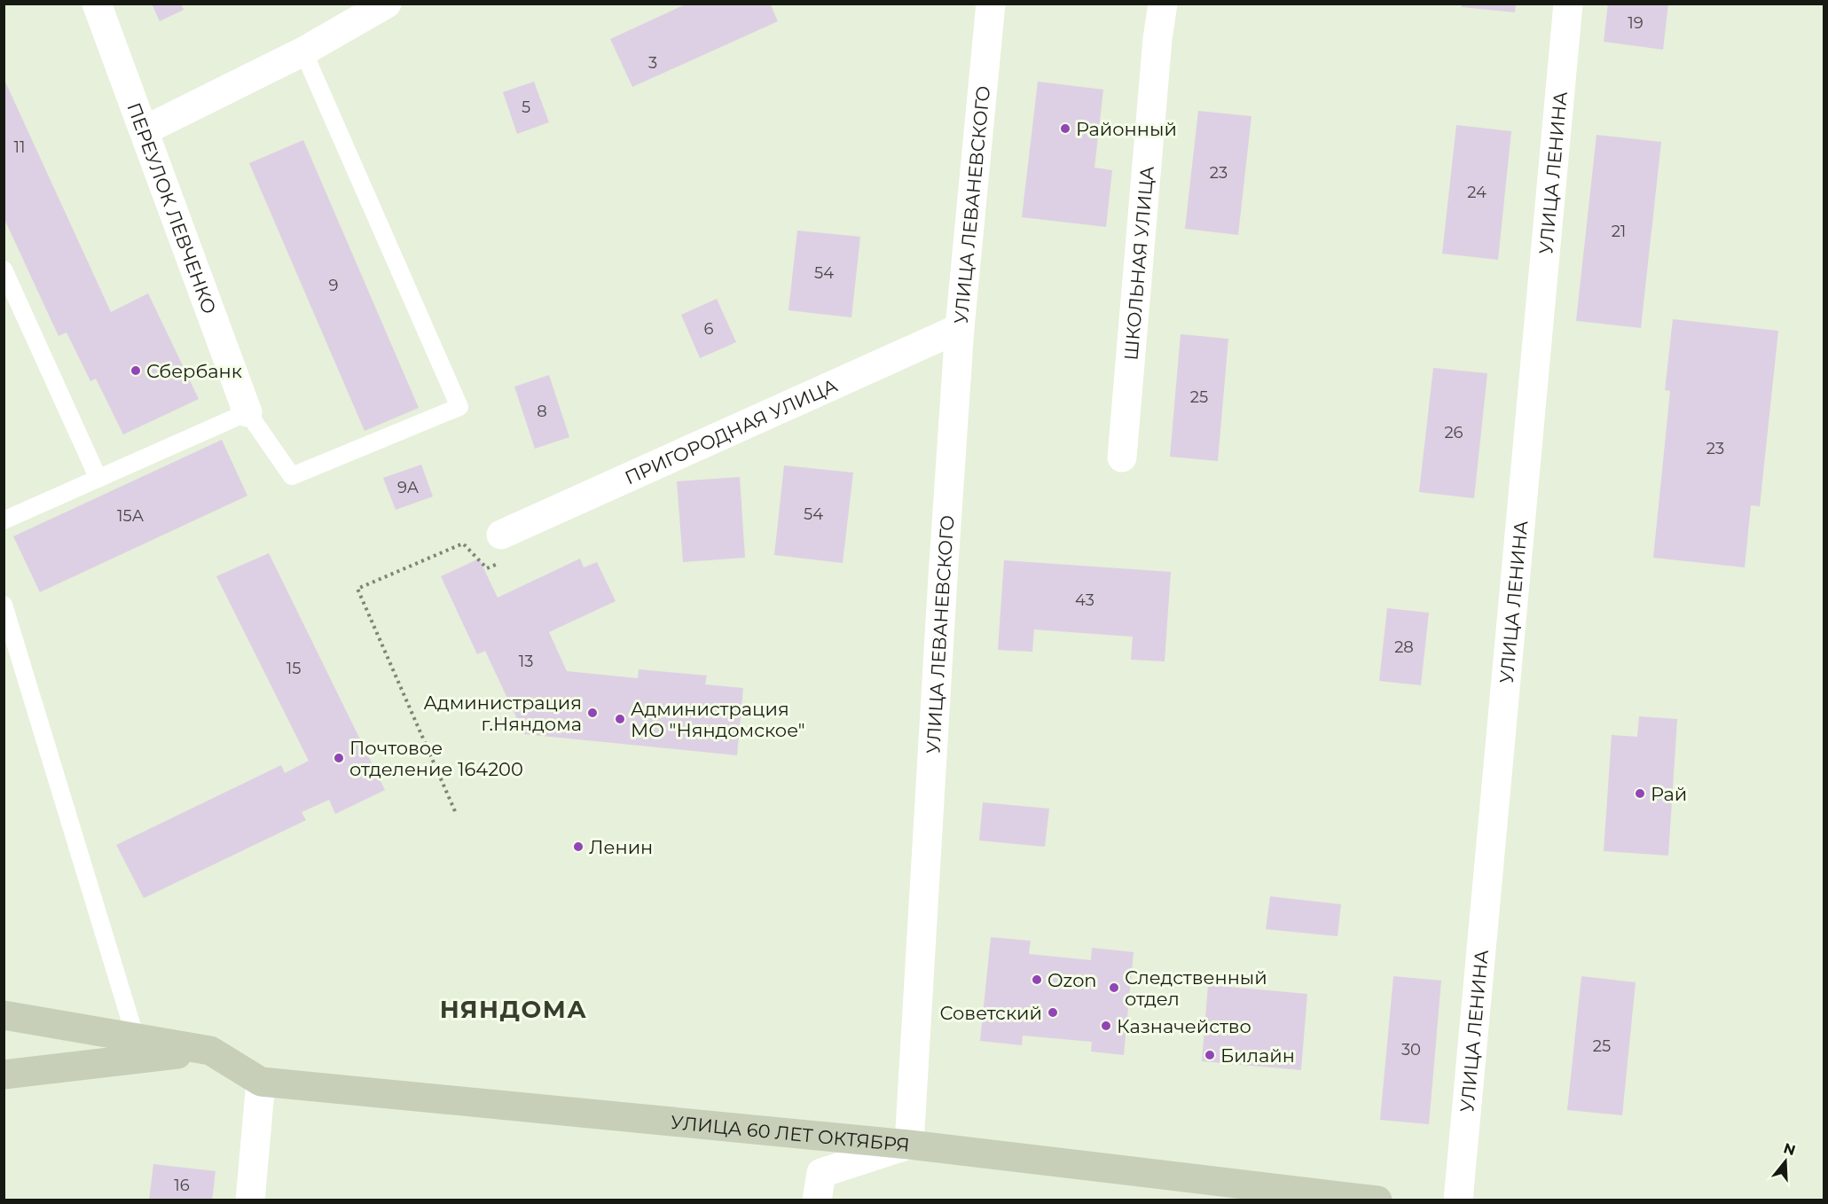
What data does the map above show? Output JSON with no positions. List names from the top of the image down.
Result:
{
  "streets": {
    "street": [
      "УЛИЦА ЛЕНИНА",
      "УЛИЦА ЛЕВАНЕВСКОГО",
      "ПЕРЕУЛОК ЛЕВЧЕНКО",
      "ШКОЛЬНАЯ УЛИЦА",
      "ПРИГОРОДНАЯ УЛИЦА",
      "УЛИЦА 60 ЛЕТ ОКТЯБРЯ"
    ]
  },
  "crossings": [
    ["УЛИЦА ЛЕВАНЕВСКОГО", "ПРИГОРОДНАЯ УЛИЦА"],
    ["УЛИЦА ЛЕВАНЕВСКОГО", "УЛИЦА 60 ЛЕТ ОКТЯБРЯ"]
  ],
  "districts": ["НЯНДОМА"],
  "places": [
    "Районный",
    "Сбербанк",
    "Администрация г.Няндома",
    "Администрация МО \"Няндомское\"",
    "Почтовое отделение 164200",
    "Рай",
    "Ленин",
    "Ozon",
    "Следственный отдел",
    "Советский",
    "Казначейство",
    "Билайн"
  ],
  "house_numbers": [
    "19",
    "3",
    "5",
    "11",
    "23",
    "24",
    "21",
    "54",
    "9",
    "6",
    "25",
    "8",
    "26",
    "23",
    "9А",
    "54",
    "15А",
    "43",
    "28",
    "13",
    "15",
    "25",
    "30",
    "16"
  ],
  "north": "top"
}
